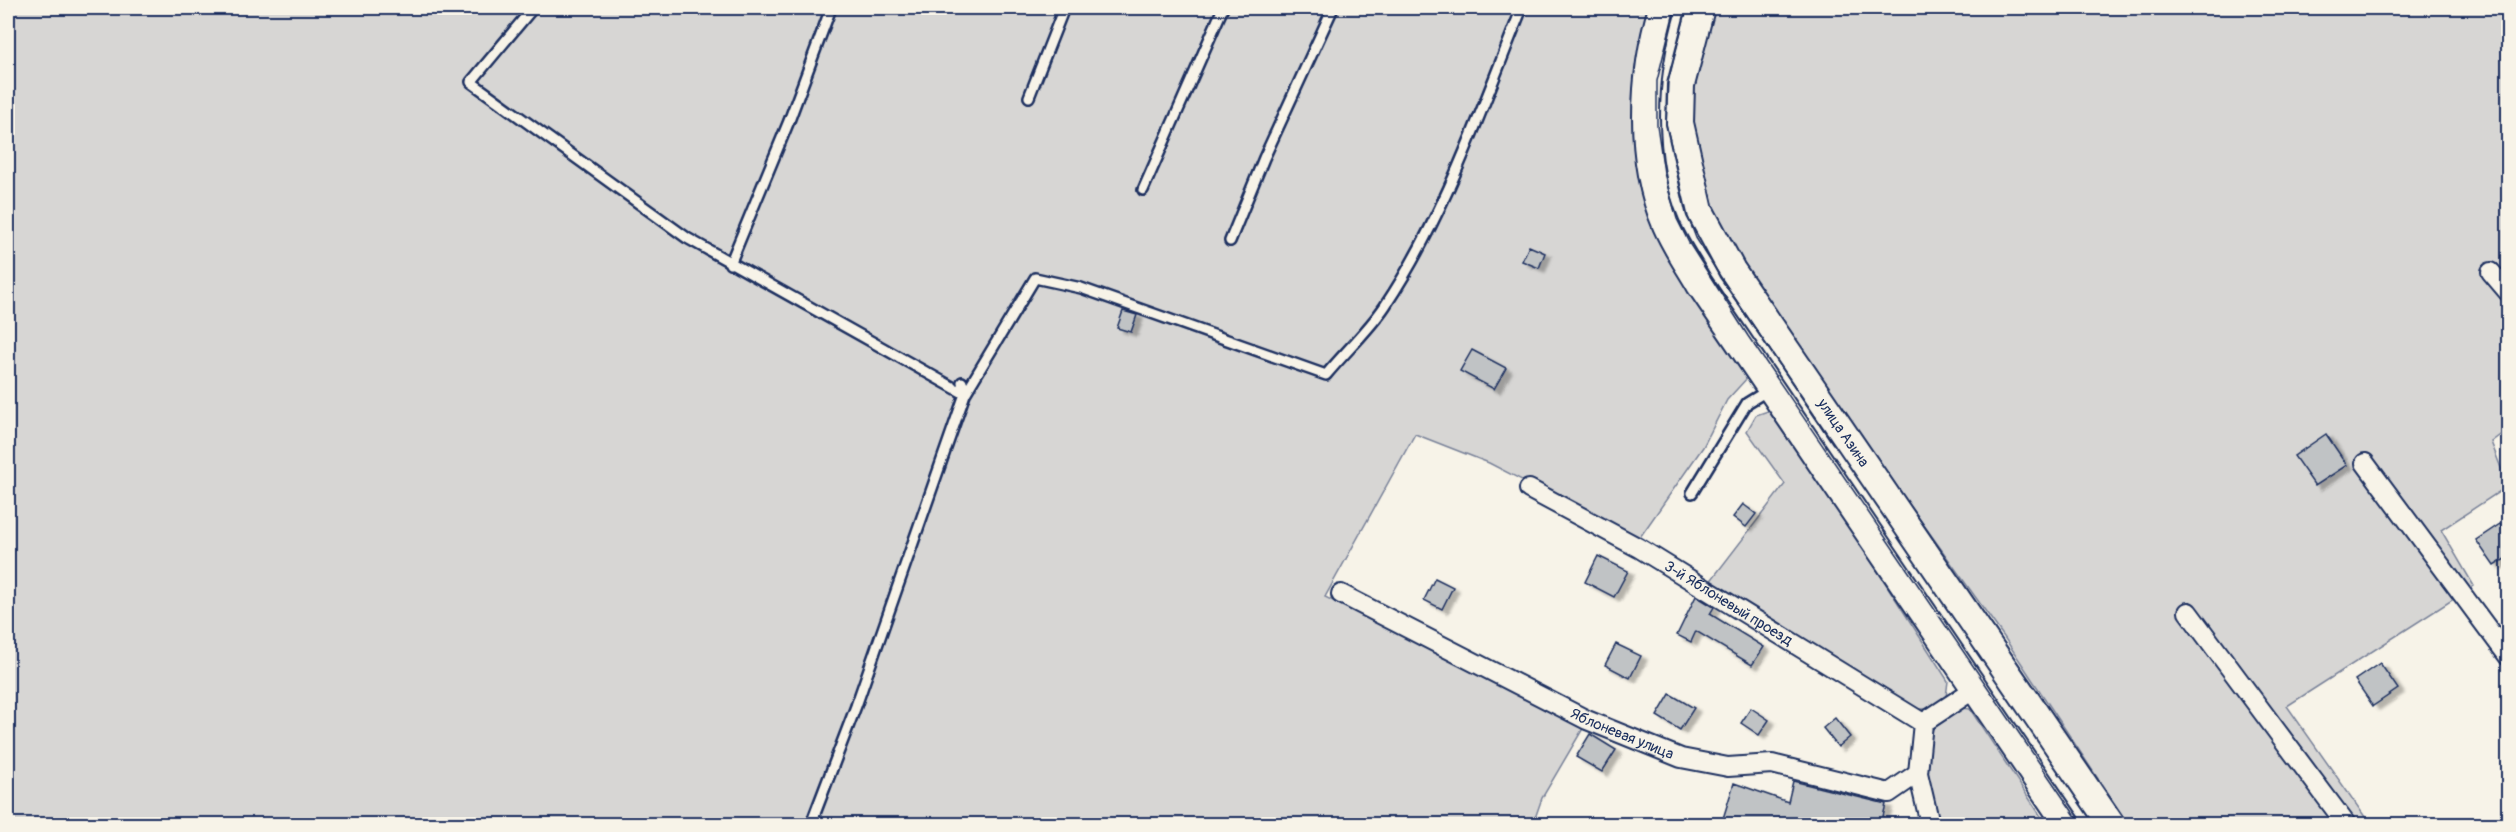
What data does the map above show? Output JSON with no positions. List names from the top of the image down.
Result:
{
  "streets": {
    "street": ["улица Азина", "3-й Яблоневый проезд", "Яблоневая улица"]
  }
}
